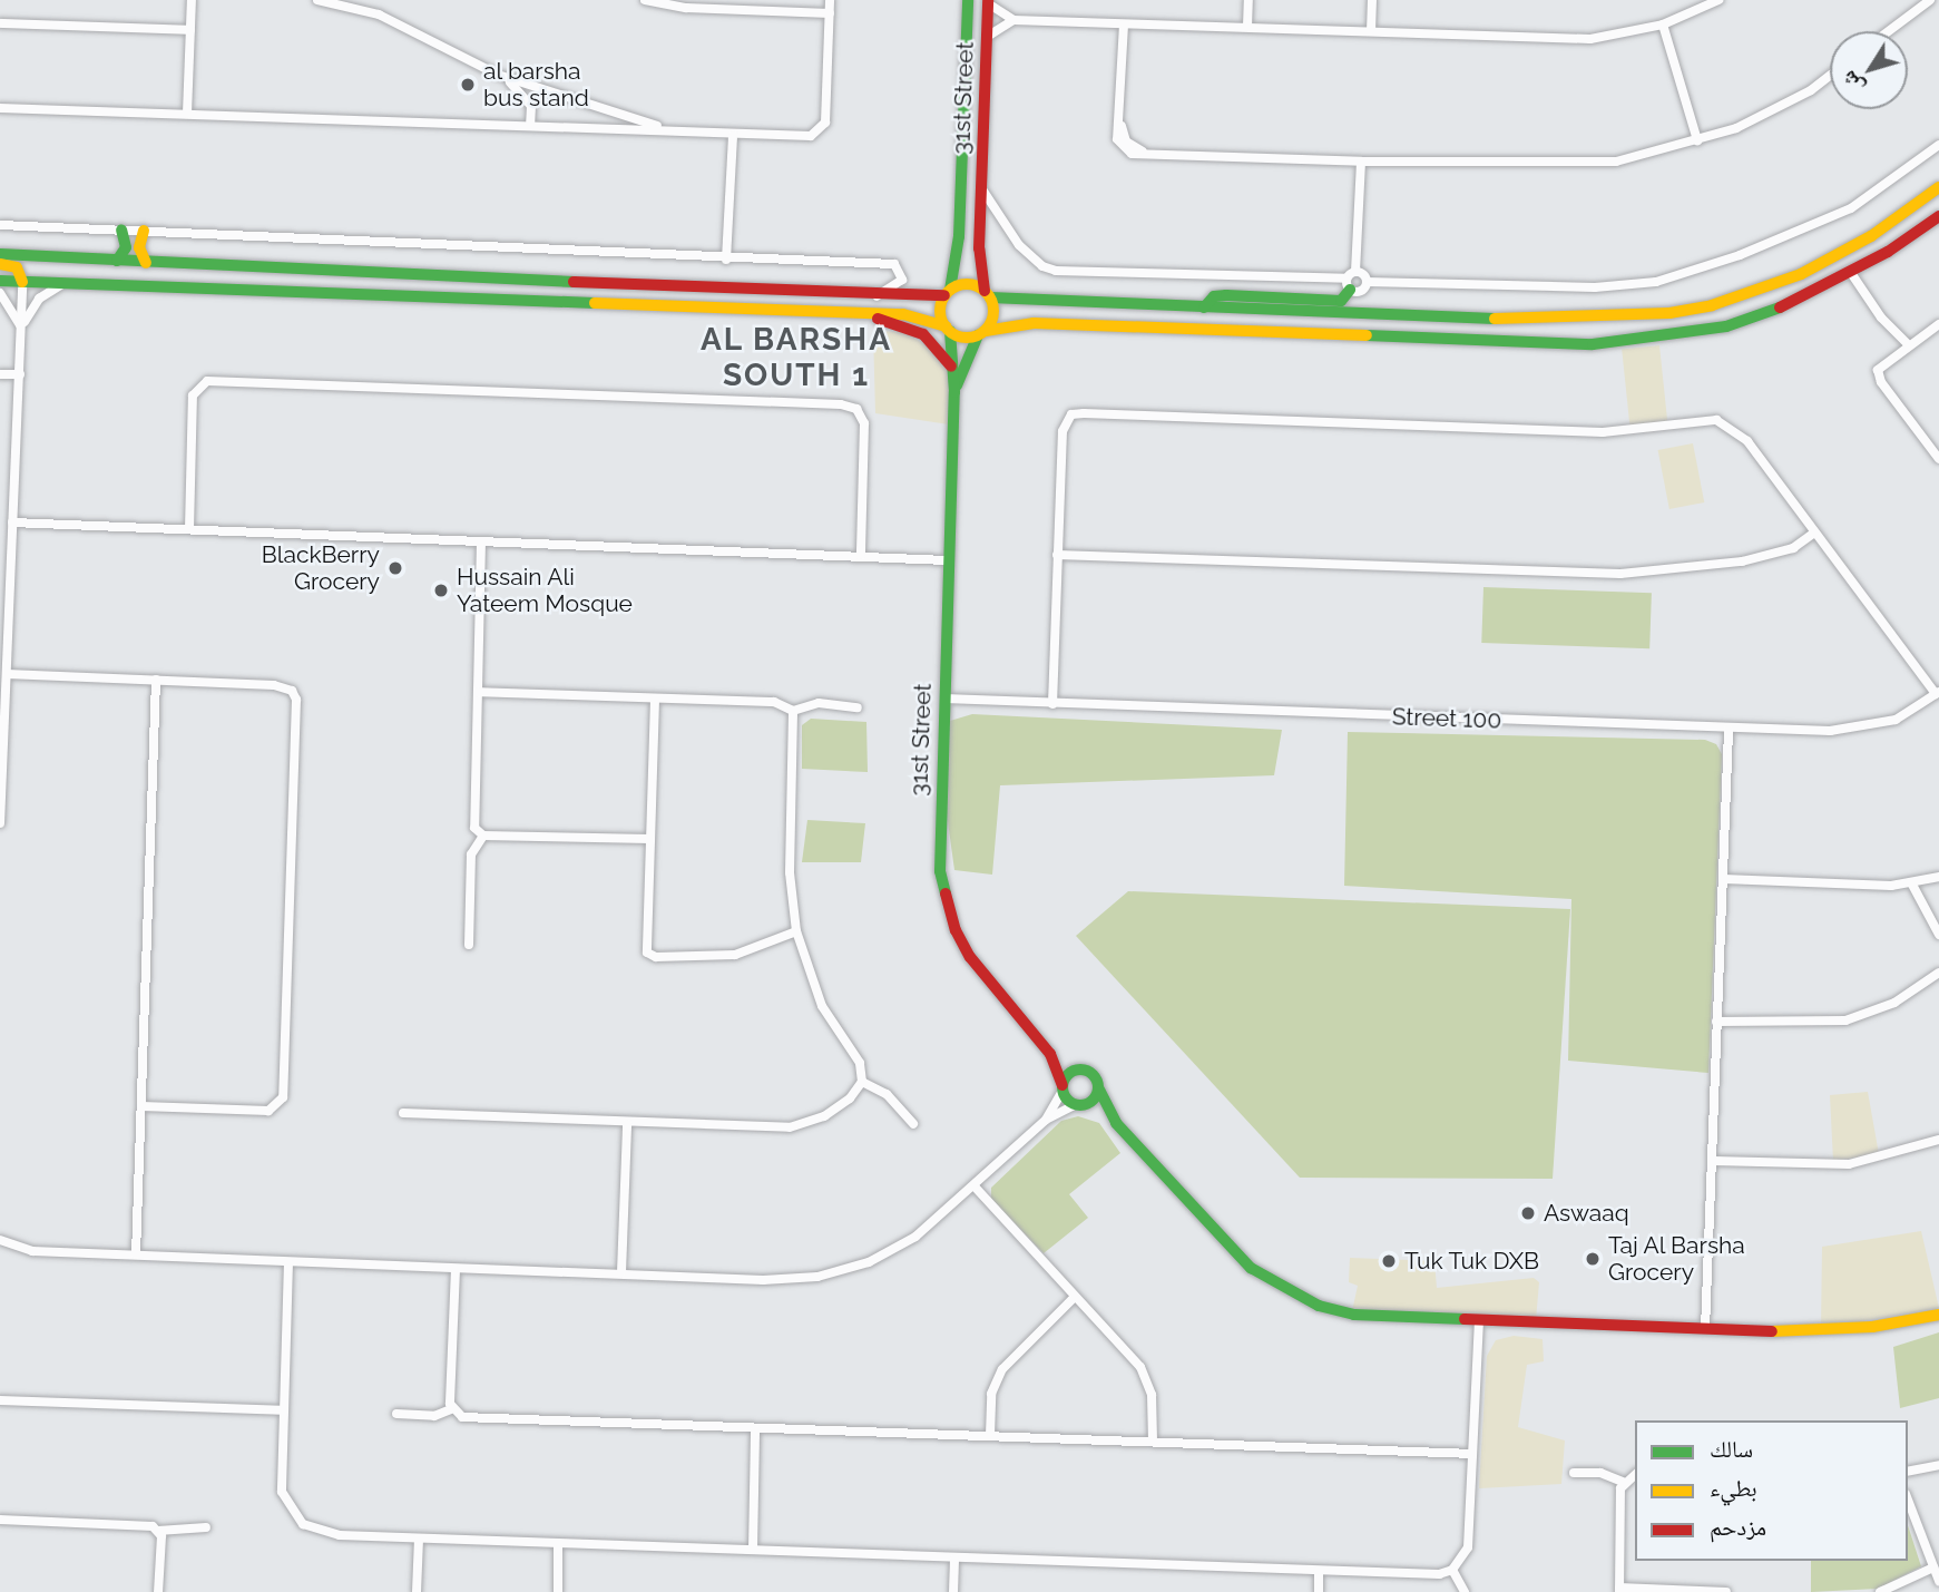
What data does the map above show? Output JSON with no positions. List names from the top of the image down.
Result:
{
  "streets": {
    "main road": ["31st Street"],
    "street": ["Street 100"]
  },
  "crossings": [
    ["31st Street", "Street 100"]
  ],
  "districts": ["AL BARSHA SOUTH 1"],
  "places": [
    "al barsha bus stand",
    "BlackBerry Grocery",
    "Hussain Ali Yateem Mosque",
    "Aswaaq",
    "Taj Al Barsha Grocery",
    "Tuk Tuk DXB"
  ],
  "legend": ["سالك", "بطيء", "مزدحم"],
  "north": "bottom left"
}
